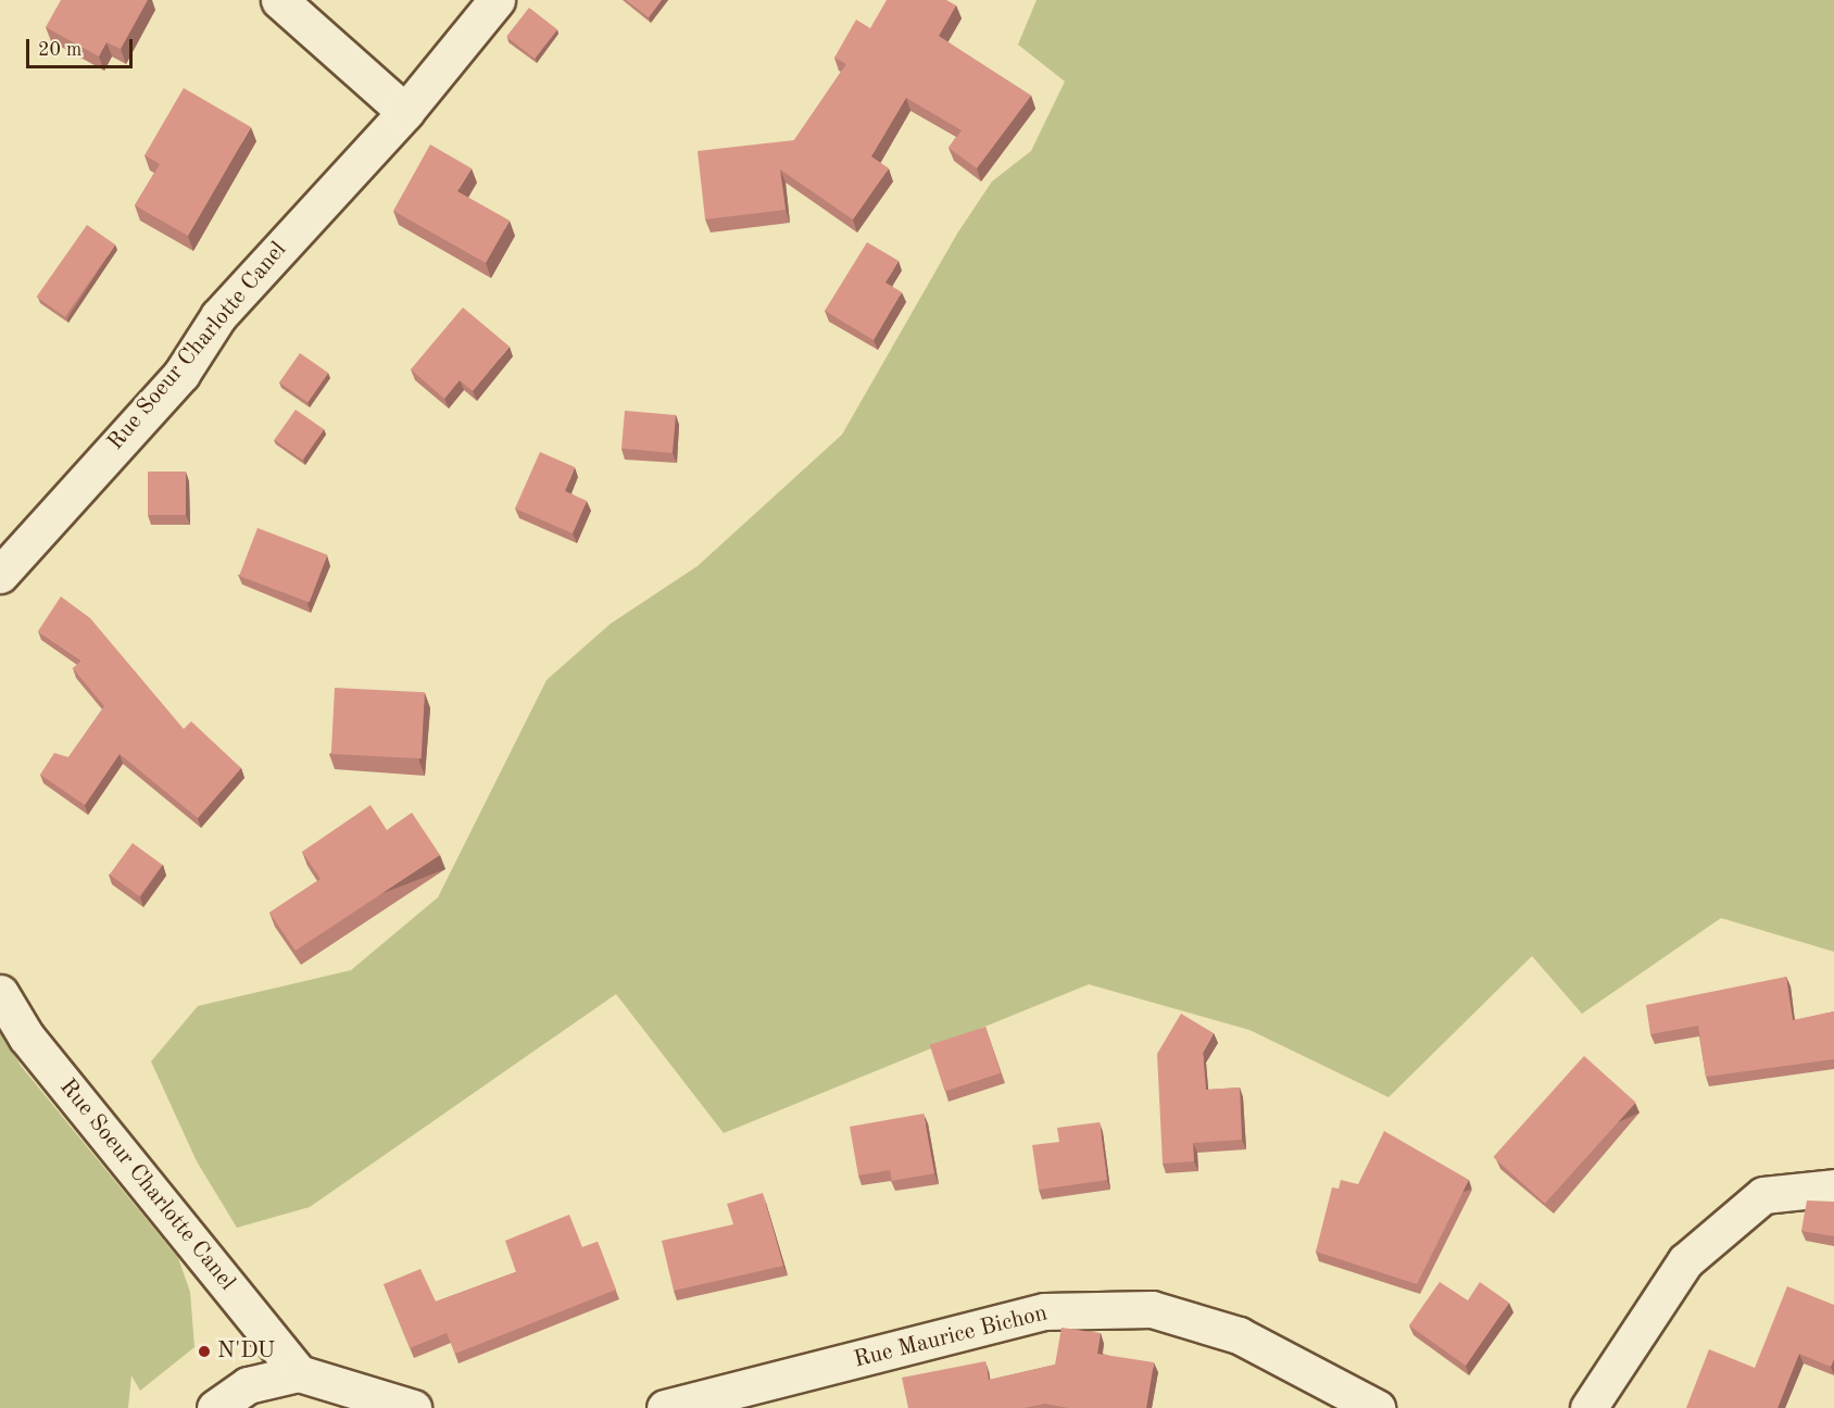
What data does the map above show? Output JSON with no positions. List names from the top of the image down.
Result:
{
  "streets": {
    "street": ["Rue Soeur Charlotte Canel", "Rue Maurice Bichon"]
  },
  "places": ["N'DU"],
  "scale_bar": "20 m"
}
